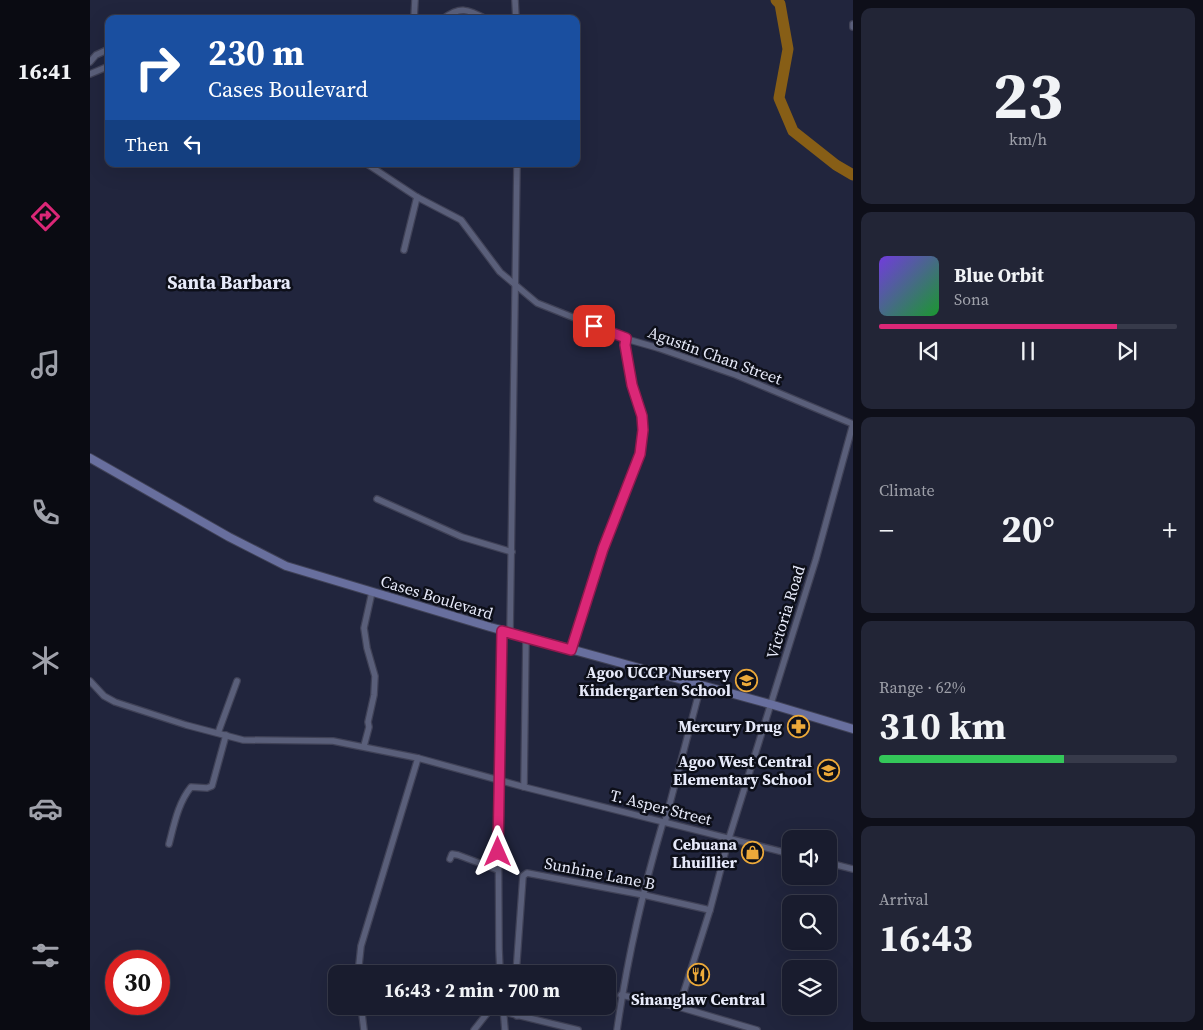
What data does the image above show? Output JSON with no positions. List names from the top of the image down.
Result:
{
  "streets": {
    "street": [
      "Agustin Chan Street",
      "Cases Boulevard",
      "Victoria Road",
      "T. Asper Street",
      "Sunhine Lane B"
    ]
  },
  "crossings": [
    ["Agustin Chan Street", "Victoria Road"],
    ["Cases Boulevard", "Victoria Road"],
    ["Victoria Road", "T. Asper Street"],
    ["Victoria Road", "Sunhine Lane B"]
  ],
  "districts": ["Santa Barbara"],
  "places": {
    "school or university": ["Agoo UCCP Nursery Kindergarten School", "Agoo West Central Elementary School"],
    "pharmacy": ["Mercury Drug"],
    "shop": ["Cebuana Lhuillier"],
    "restaurant": ["Sinanglaw Central"]
  },
  "page": {
    "tabs": "16:41",
    "tile": [
      ["23", "km/h"],
      "Climate",
      ["Range · 62%", "310 km"],
      ["Arrival", "16:43"]
    ],
    "turn": ["230 m", "Cases Boulevard"],
    "then": "Then",
    "song": ["Blue Orbit", "Sona"],
    "heat": ["−", "20°", "+"],
    "limit": "30",
    "trip": "16:43 · 2 min · 700 m"
  }
}
